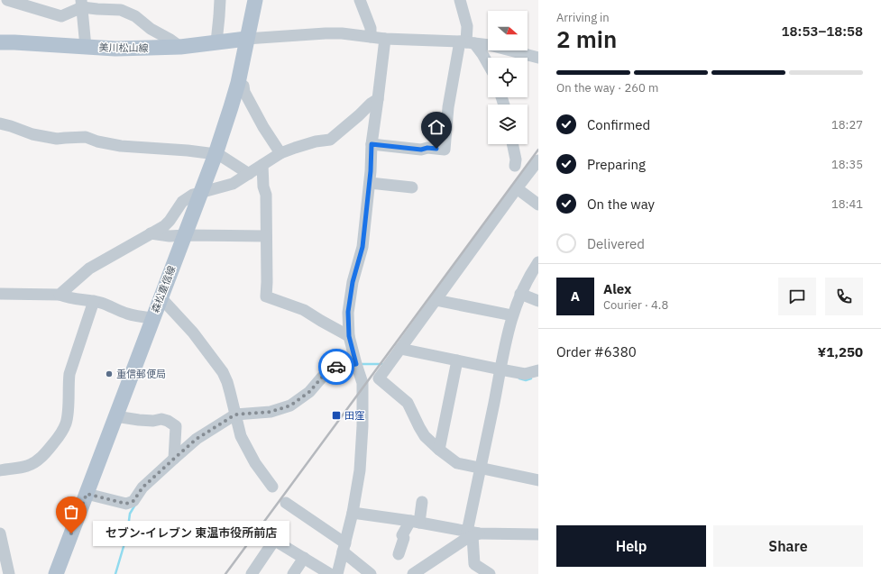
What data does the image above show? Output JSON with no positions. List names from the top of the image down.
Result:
{
  "streets": {
    "main road": ["美川松山線", "森松重信線"]
  },
  "crossings": [
    ["美川松山線", "森松重信線"]
  ],
  "places": {
    "other": ["重信郵便局", "セブン-イレブン 東温市役所前店"],
    "transit": ["田窪"]
  },
  "north": "right",
  "page": {
    "heading": ["2 min", "Arriving in", "18:53–18:58"],
    "panel": [
      "Alex",
      "Courier · 4.8",
      "Order #6380",
      "¥1,250"
    ],
    "bar": "On the way · 260 m",
    "list": [
      ["Confirmed", "18:27"],
      ["Preparing", "18:35"],
      ["On the way", "18:41"],
      "Delivered"
    ],
    "round": "A",
    "buttons": ["Help", "Share"],
    "bubble": "セブン-イレブン 東温市役所前店"
  }
}
